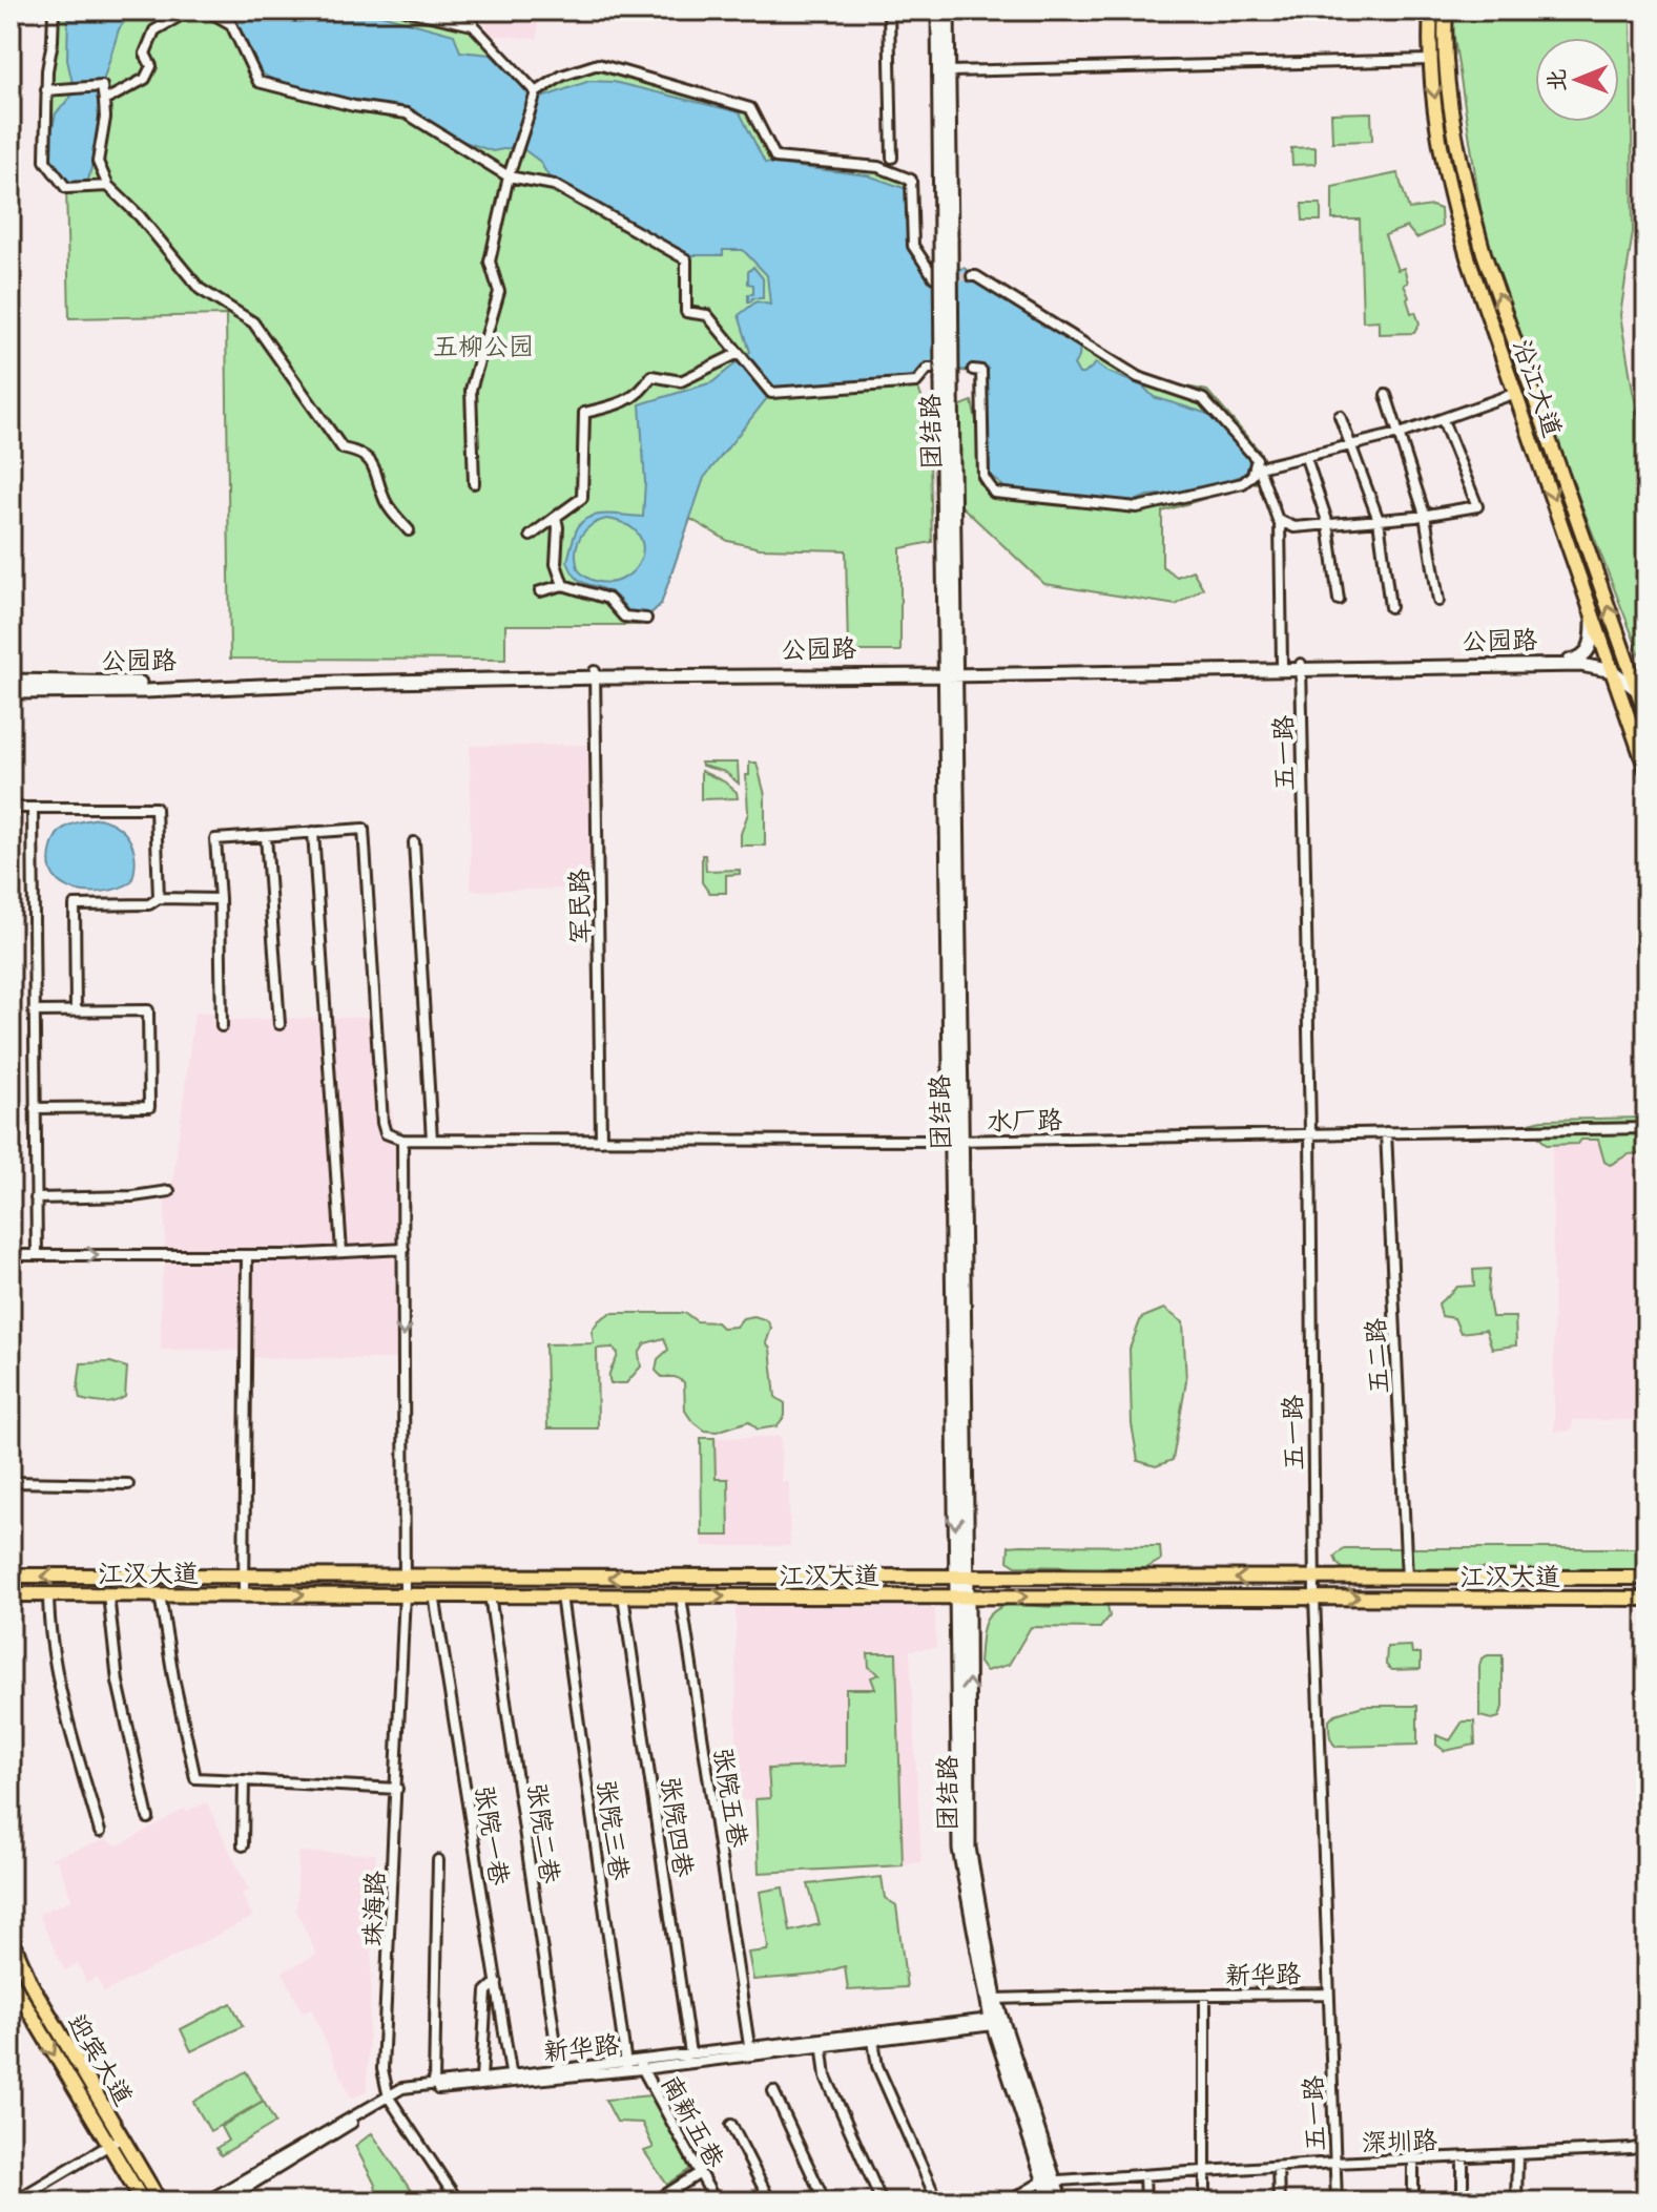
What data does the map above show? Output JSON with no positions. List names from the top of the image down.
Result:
{
  "streets": {
    "main road": [
      "沿江大道",
      "团结路",
      "公园路",
      "江汉大道",
      "迎宾大道"
    ],
    "street": [
      "五一路",
      "军民路",
      "水厂路",
      "五二路",
      "张院五巷",
      "张院四巷",
      "张院三巷",
      "张院二巷",
      "张院一巷",
      "珠海路",
      "新华路",
      "南新五巷",
      "深圳路"
    ]
  },
  "crossings": [
    ["沿江大道", "公园路"],
    ["团结路", "公园路"],
    ["团结路", "水厂路"],
    ["团结路", "江汉大道"],
    ["团结路", "新华路"],
    ["团结路", "深圳路"],
    ["公园路", "五一路"],
    ["公园路", "军民路"],
    ["五一路", "水厂路"],
    ["五一路", "江汉大道"],
    ["五一路", "新华路"],
    ["五一路", "深圳路"],
    ["军民路", "水厂路"],
    ["水厂路", "五二路"],
    ["水厂路", "珠海路"],
    ["五二路", "江汉大道"],
    ["江汉大道", "张院五巷"],
    ["江汉大道", "张院四巷"],
    ["江汉大道", "张院三巷"],
    ["江汉大道", "张院二巷"],
    ["江汉大道", "张院一巷"],
    ["江汉大道", "珠海路"],
    ["张院五巷", "新华路"],
    ["张院四巷", "新华路"],
    ["张院三巷", "新华路"],
    ["张院二巷", "新华路"],
    ["张院一巷", "新华路"],
    ["珠海路", "新华路"],
    ["新华路", "南新五巷"]
  ],
  "parks": ["五柳公园"],
  "north": "left"
}
